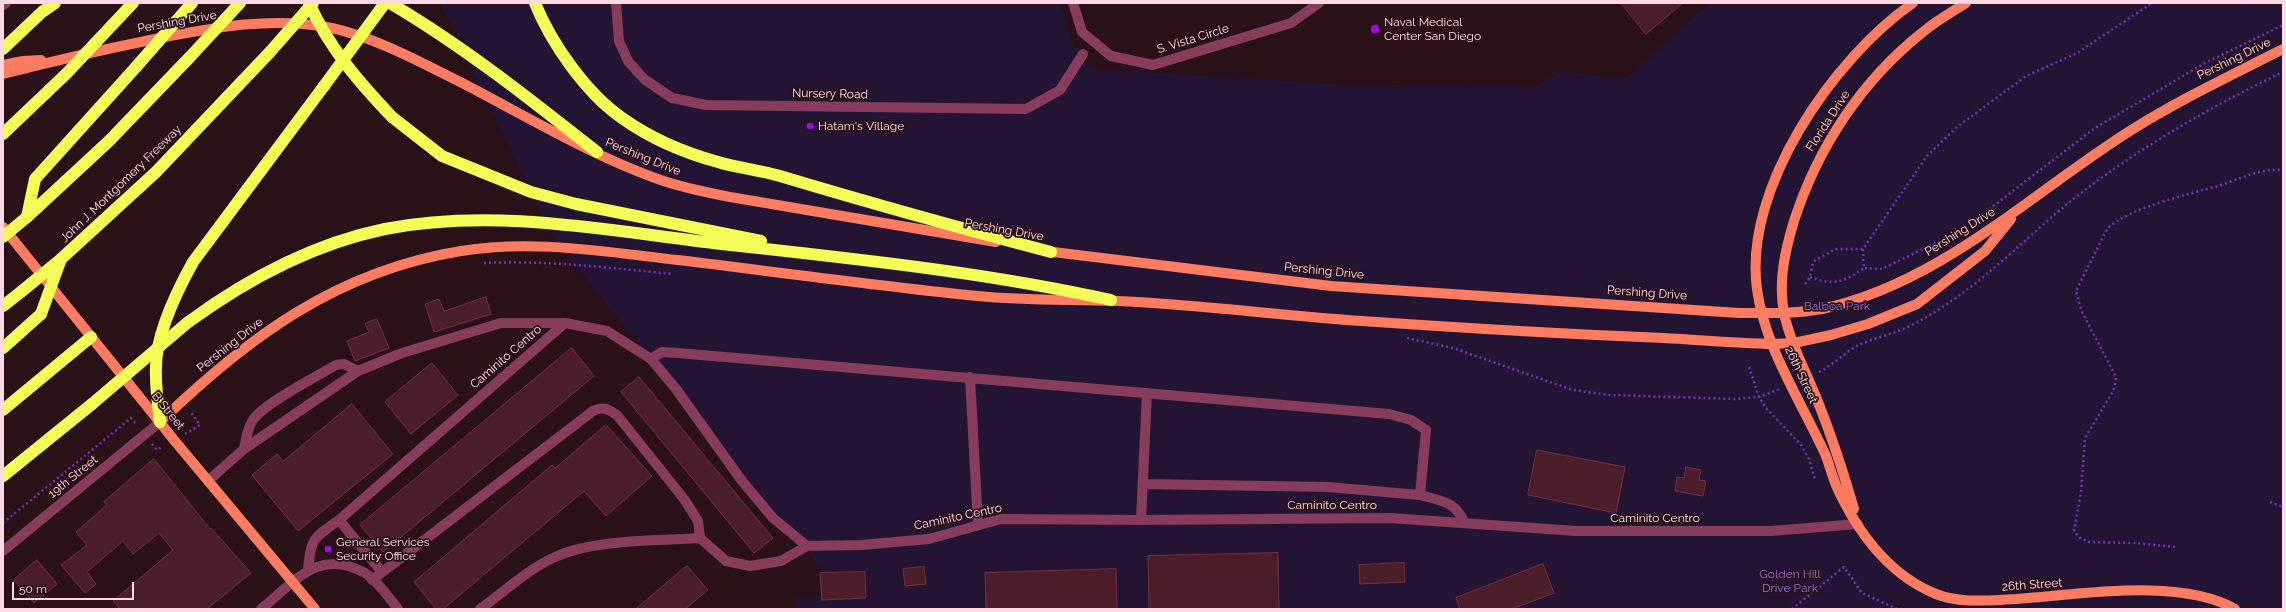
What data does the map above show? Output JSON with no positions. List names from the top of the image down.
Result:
{
  "streets": {
    "highway": ["John J. Montgomery Freeway"],
    "main road": [
      "Pershing Drive",
      "Florida Drive",
      "26th Street",
      "B Street"
    ],
    "street": [
      "S. Vista Circle",
      "Nursery Road",
      "Caminito Centro",
      "19th Street"
    ]
  },
  "crossings": [
    ["Pershing Drive", "Florida Drive"],
    ["Pershing Drive", "26th Street"],
    ["Pershing Drive", "B Street"],
    ["Pershing Drive", "19th Street"],
    ["Florida Drive", "26th Street"],
    ["Caminito Centro", "26th Street"],
    ["B Street", "19th Street"]
  ],
  "parks": ["Balboa Park", "Golden Hill Drive Park"],
  "places": ["Naval Medical Center San Diego", "Hatam's Village", "General Services Security Office"],
  "scale_bar": "50 m"
}
